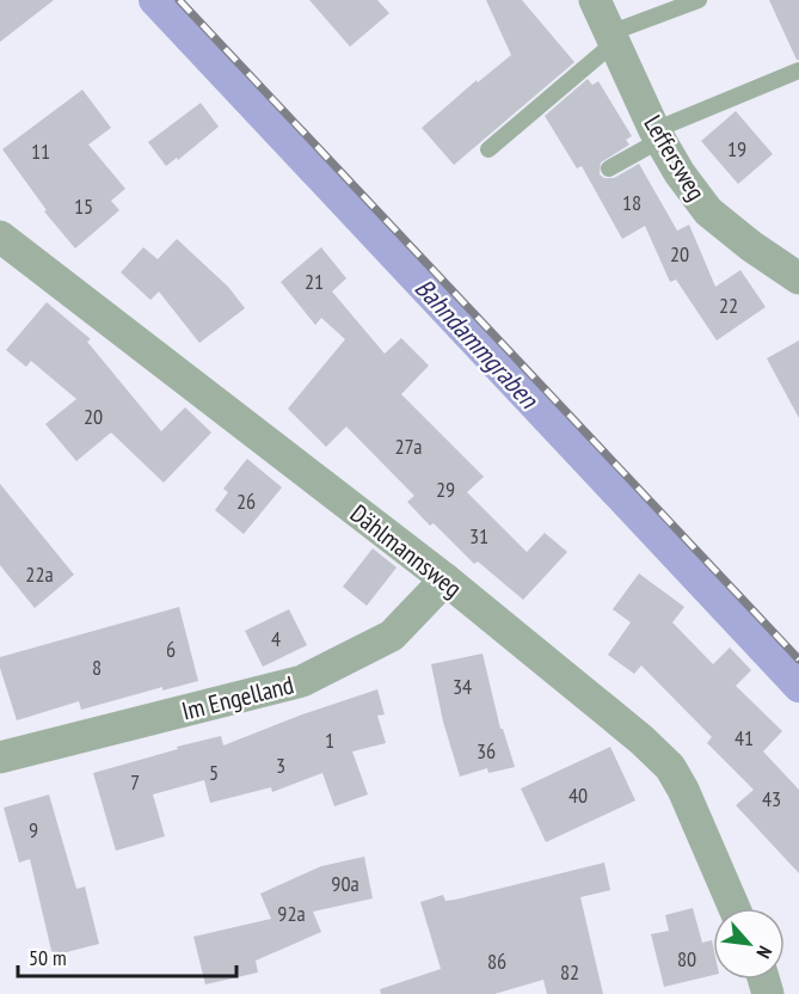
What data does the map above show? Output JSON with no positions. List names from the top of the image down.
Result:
{
  "streets": {
    "street": ["Leffersweg", "Dählmannsweg", "Im Engelland"]
  },
  "crossings": [
    ["Dählmannsweg", "Im Engelland"]
  ],
  "water": ["Bahndammgraben"],
  "house_numbers": [
    "19",
    "11",
    "18",
    "15",
    "20",
    "21",
    "22",
    "20",
    "27a",
    "29",
    "26",
    "31",
    "22a",
    "4",
    "6",
    "8",
    "34",
    "41",
    "1",
    "36",
    "3",
    "5",
    "7",
    "40",
    "43",
    "9",
    "90a",
    "92a",
    "80",
    "86",
    "82"
  ],
  "scale_bar": "50 m",
  "north": "bottom right"
}
